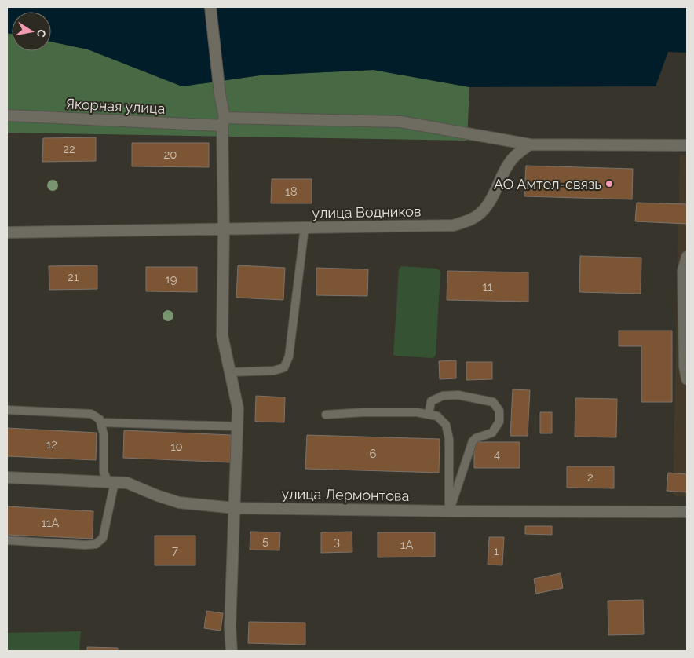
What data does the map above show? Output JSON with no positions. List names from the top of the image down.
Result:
{
  "streets": {
    "street": ["Якорная улица", "улица Водников", "улица Лермонтова"]
  },
  "crossings": [
    ["Якорная улица", "улица Водников"]
  ],
  "places": ["АО Амтел-связь"],
  "house_numbers": [
    "22",
    "20",
    "18",
    "21",
    "19",
    "11",
    "12",
    "10",
    "6",
    "4",
    "2",
    "11А",
    "5",
    "3",
    "1А",
    "7",
    "1"
  ],
  "north": "right"
}
